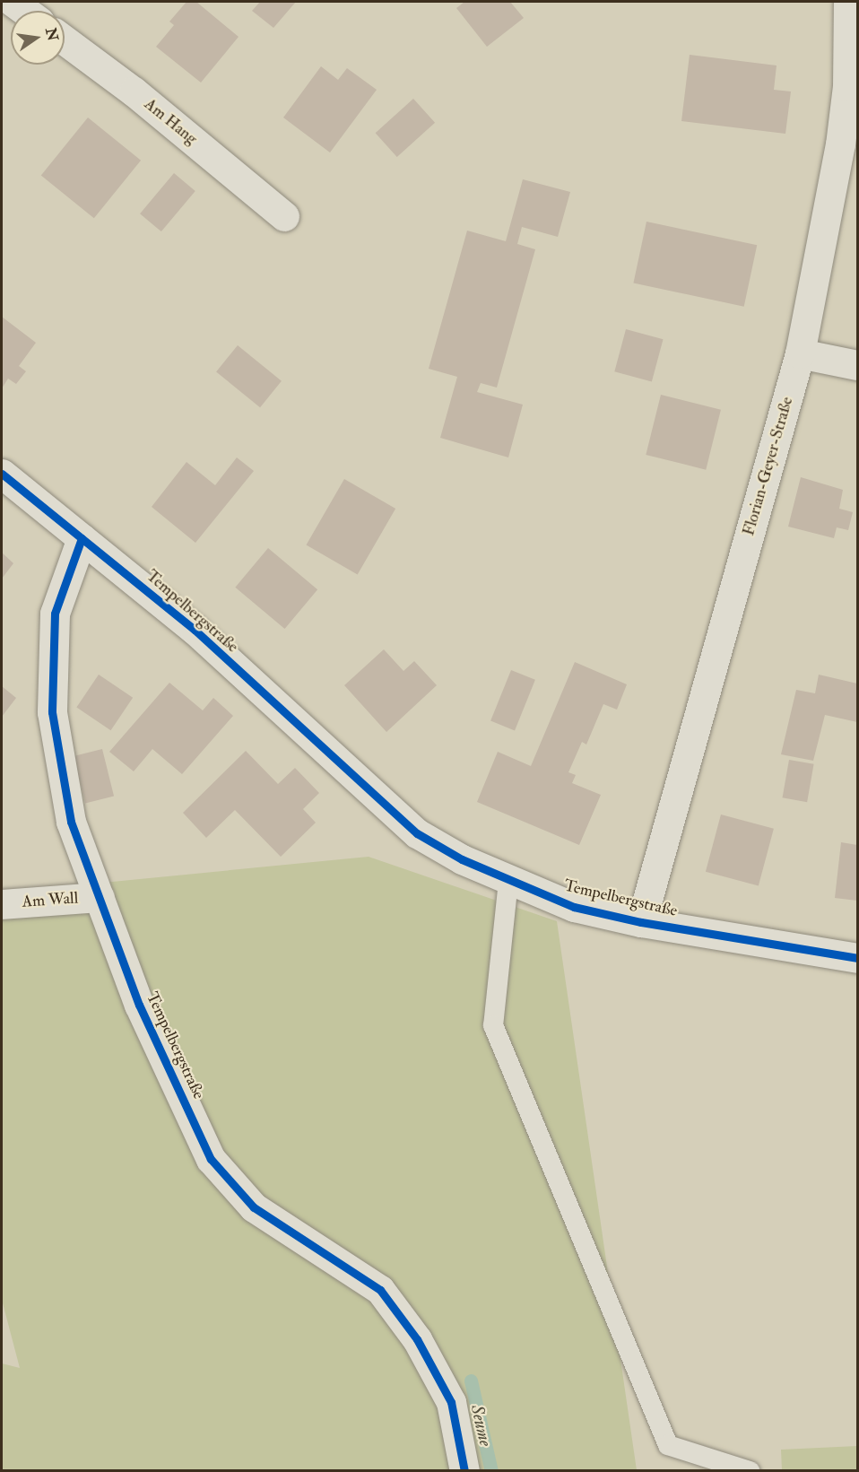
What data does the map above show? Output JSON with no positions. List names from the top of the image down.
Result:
{
  "streets": {
    "street": [
      "Am Hang",
      "Florian-Geyer-Straße",
      "Tempelbergstraße",
      "Am Wall"
    ]
  },
  "crossings": [
    ["Florian-Geyer-Straße", "Tempelbergstraße"],
    ["Tempelbergstraße", "Am Wall"]
  ],
  "water": ["Seume"],
  "north": "right"
}
